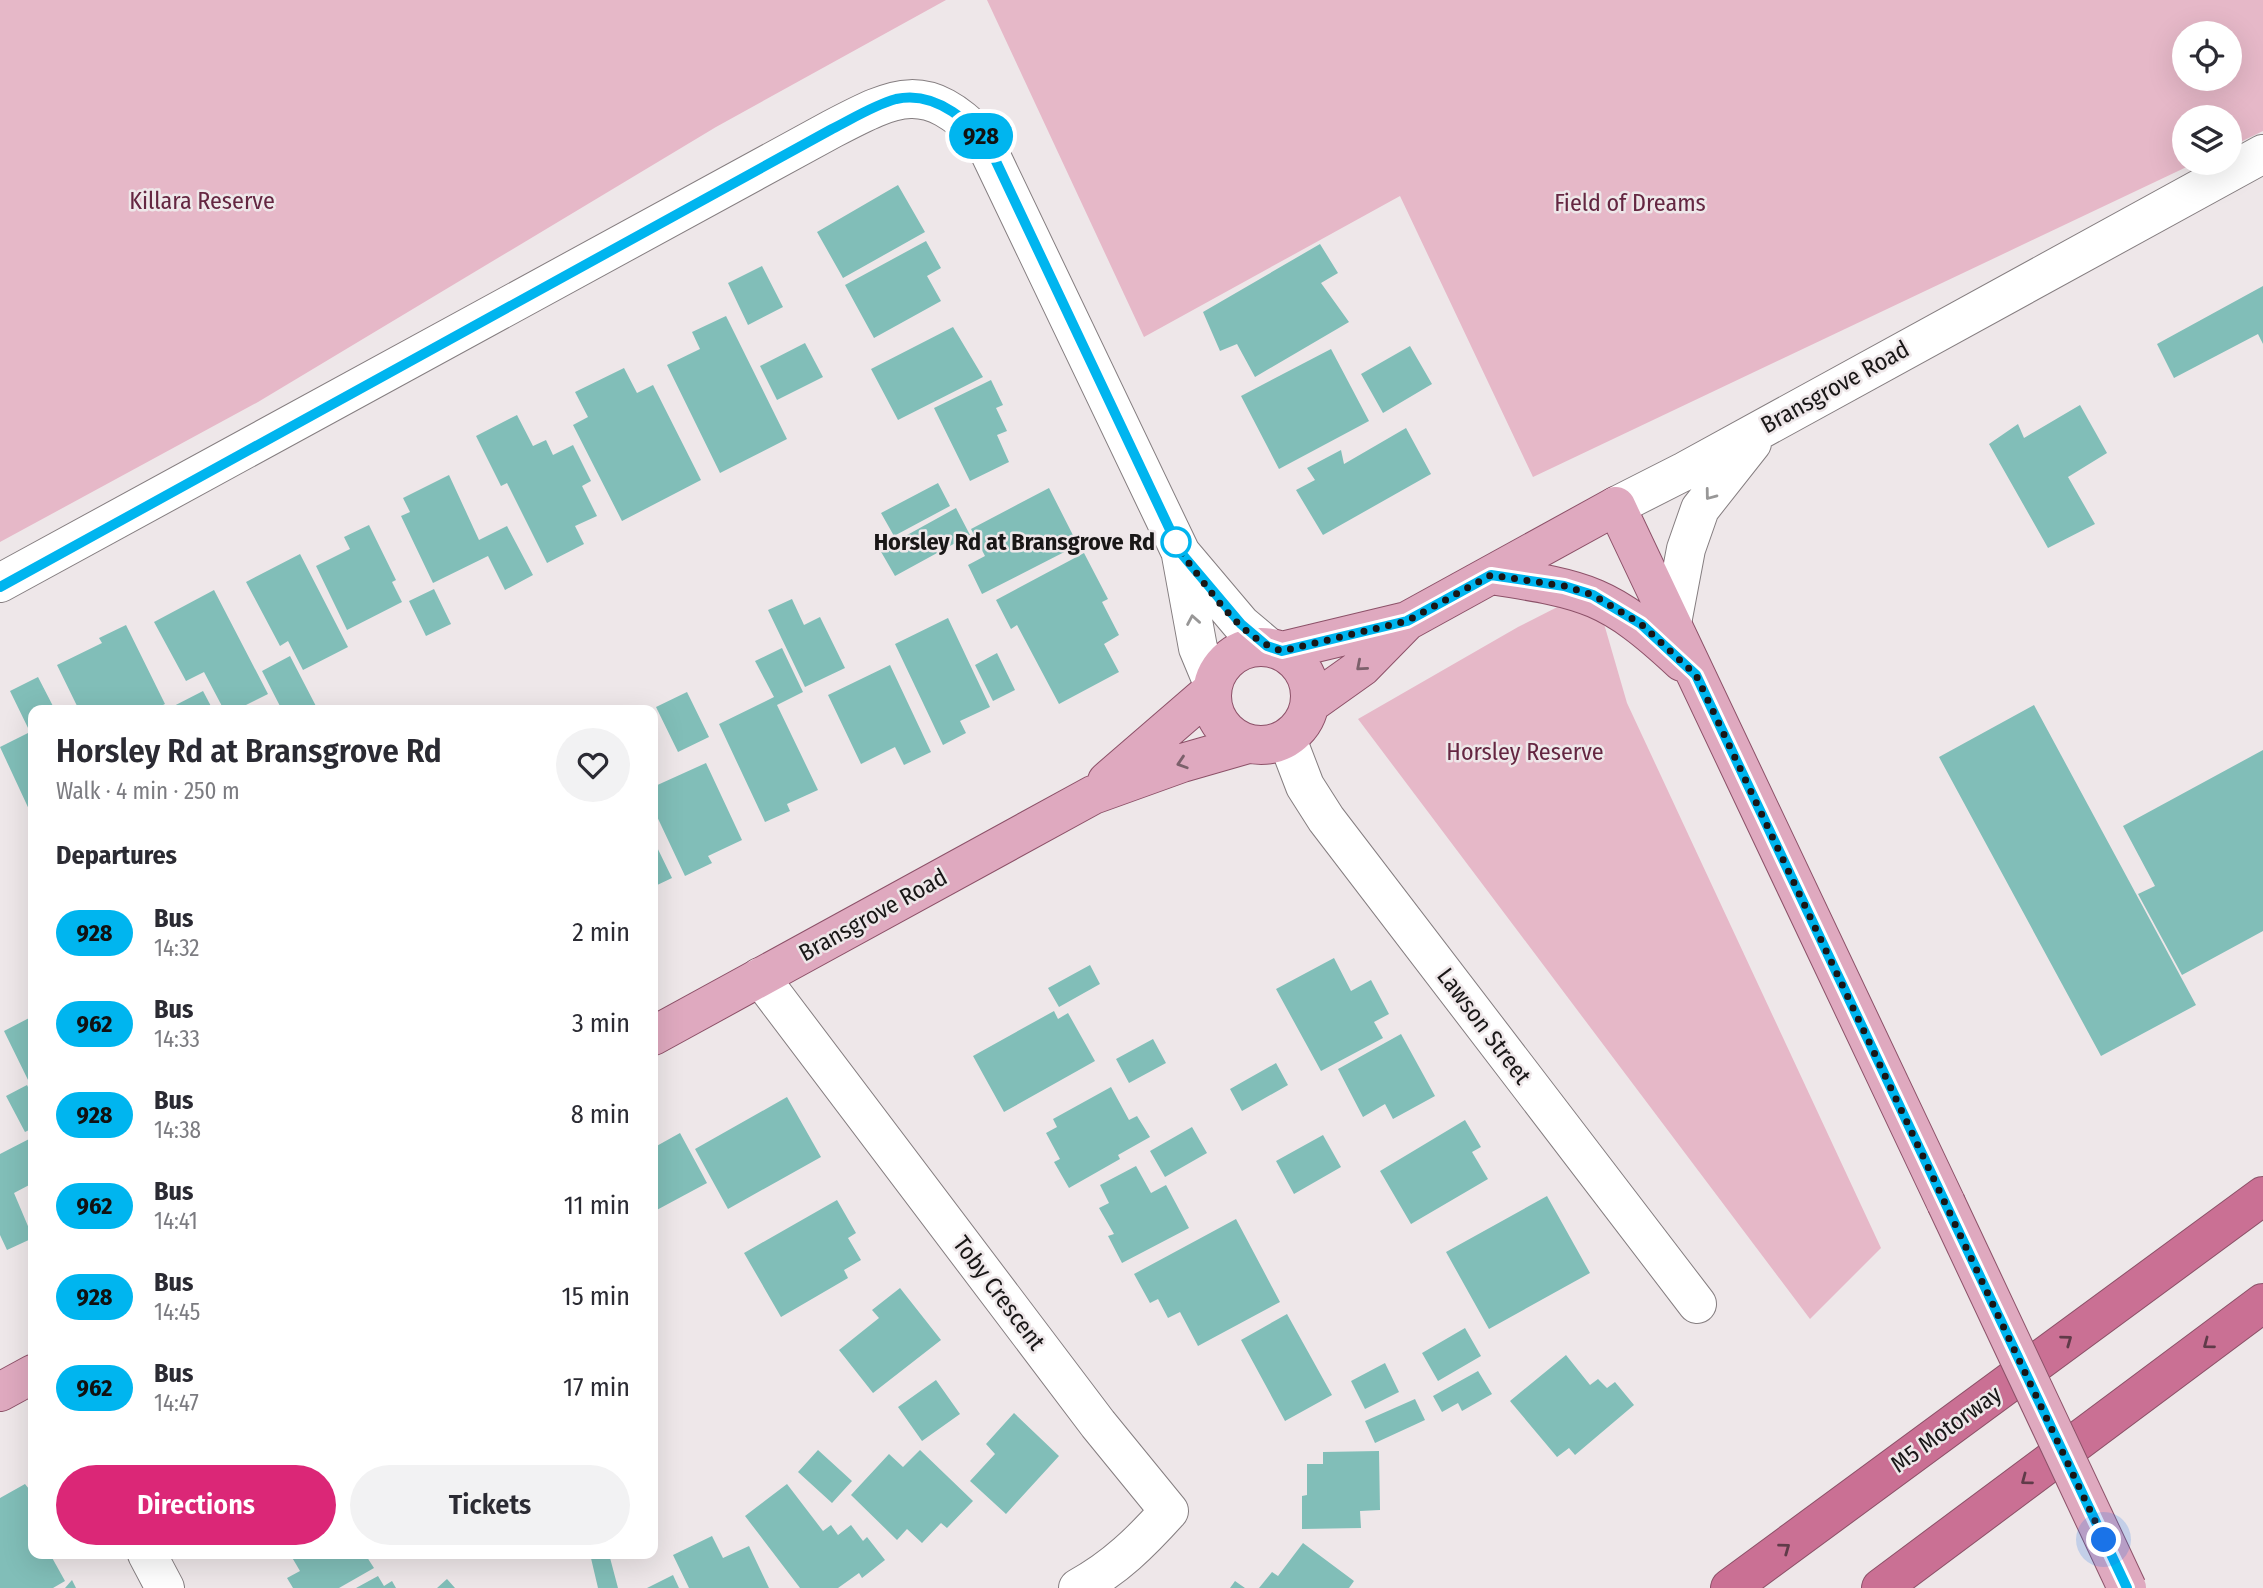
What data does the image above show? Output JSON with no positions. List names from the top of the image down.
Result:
{
  "streets": {
    "highway": ["M5 Motorway"],
    "main road": ["Bransgrove Road"],
    "street": ["Lawson Street", "Toby Crescent"]
  },
  "crossings": [
    ["Bransgrove Road", "Lawson Street"],
    ["Bransgrove Road", "Toby Crescent"]
  ],
  "parks": ["Killara Reserve", "Field of Dreams", "Horsley Reserve"],
  "places": ["Horsley Rd at Bransgrove Rd"],
  "lines": ["bus line 928"],
  "page": {
    "on_map": "928",
    "heading": [
      ["Horsley Rd at Bransgrove Rd", "Walk · 4 min · 250 m"],
      "Departures"
    ],
    "list": [
      {
        "mark": "928",
        "name": "Bus",
        "note": "14:32",
        "value": "2 min"
      },
      {
        "mark": "962",
        "name": "Bus",
        "note": "14:33",
        "value": "3 min"
      },
      {
        "mark": "928",
        "name": "Bus",
        "note": "14:38",
        "value": "8 min"
      },
      {
        "mark": "962",
        "name": "Bus",
        "note": "14:41",
        "value": "11 min"
      },
      {
        "mark": "928",
        "name": "Bus",
        "note": "14:45",
        "value": "15 min"
      },
      {
        "mark": "962",
        "name": "Bus",
        "note": "14:47",
        "value": "17 min"
      }
    ],
    "buttons": ["Directions", "Tickets"]
  }
}
